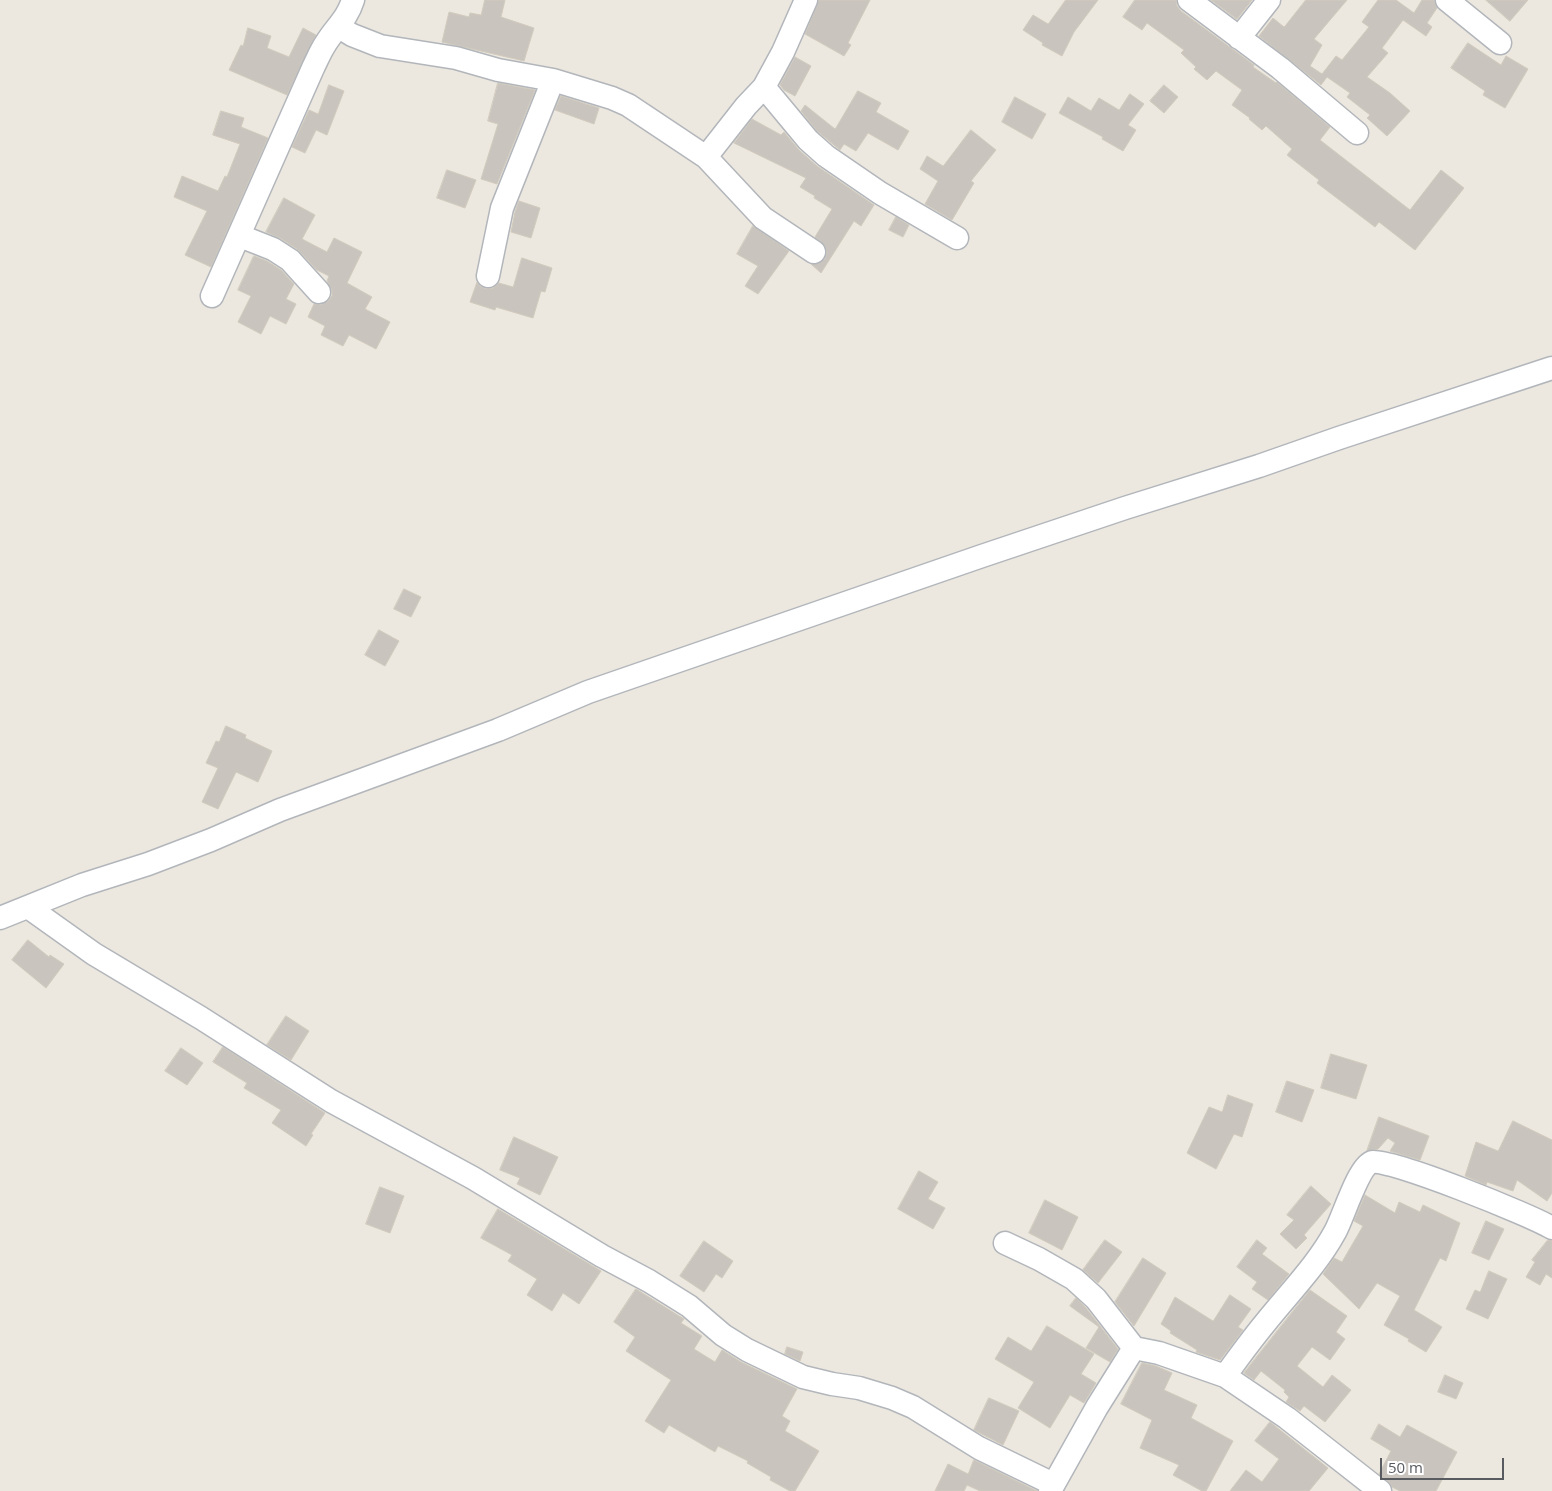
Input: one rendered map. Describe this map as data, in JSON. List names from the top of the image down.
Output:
{
  "scale_bar": "50 m"
}
